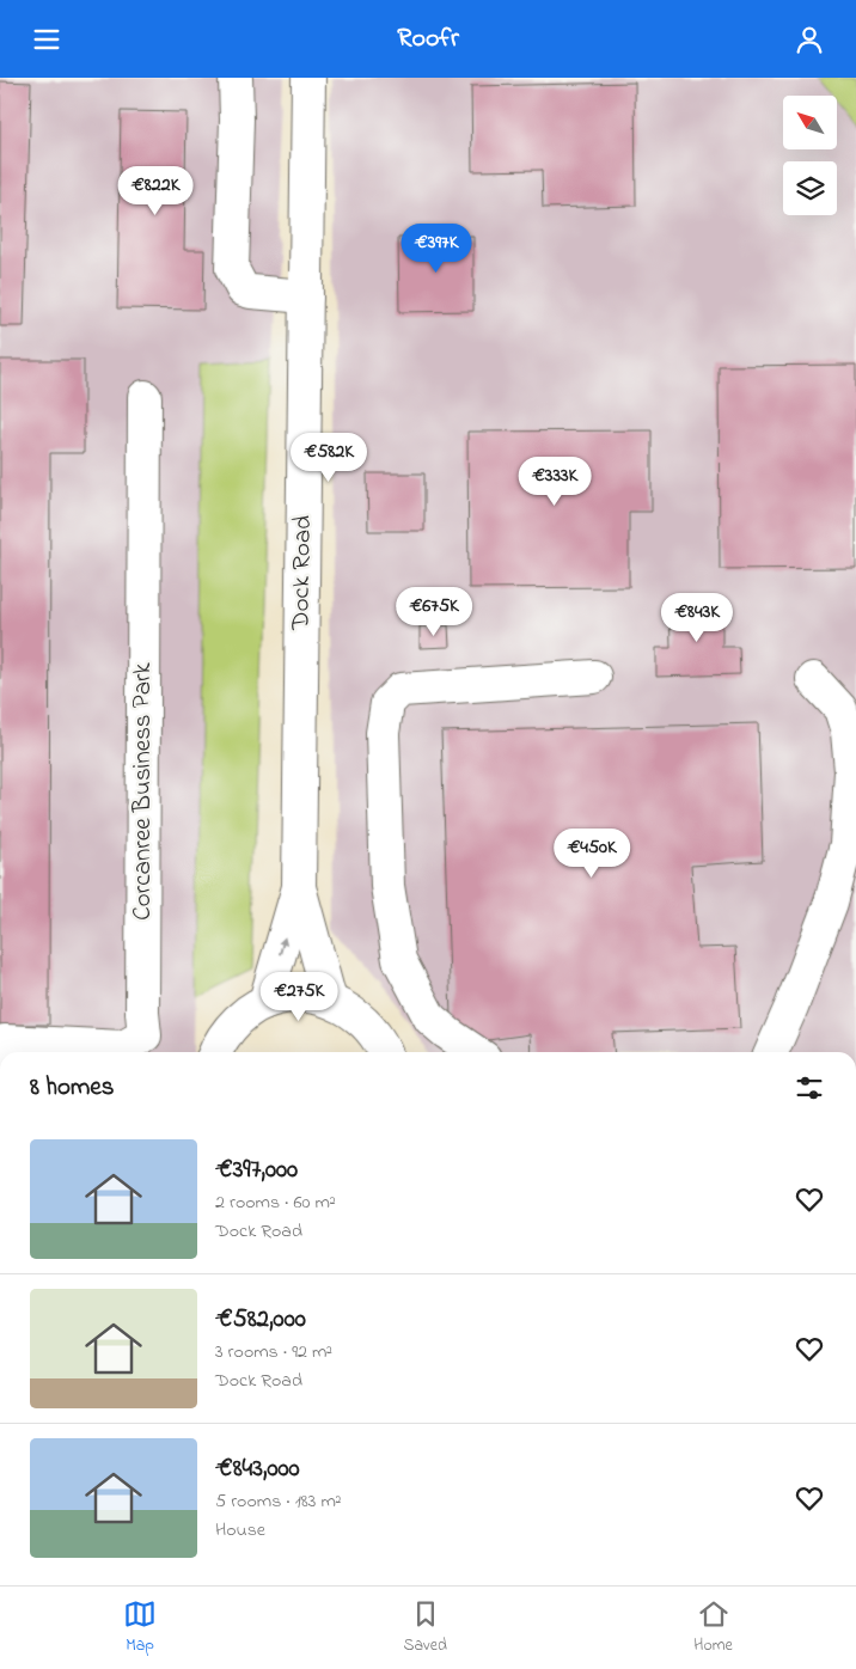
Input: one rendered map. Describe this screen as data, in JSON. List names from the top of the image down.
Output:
{
  "streets": {
    "main road": ["Dock Road", "Corcanree Business Park"]
  },
  "north": "top left",
  "page": {
    "header": "Roofr",
    "price": [
      "€822K",
      "€397K",
      "€582K",
      "€333K",
      "€675K",
      "€843K",
      "€450K",
      "€275K"
    ],
    "heading": "8 homes",
    "list": [
      {
        "name": "€397,000",
        "note": "2 rooms · 60 m² · Dock Road"
      },
      {
        "name": "€582,000",
        "note": "3 rooms · 92 m² · Dock Road"
      },
      {
        "name": "€843,000",
        "note": "5 rooms · 183 m² · House"
      }
    ],
    "tabs": ["Map", "Saved", "Home"]
  }
}
